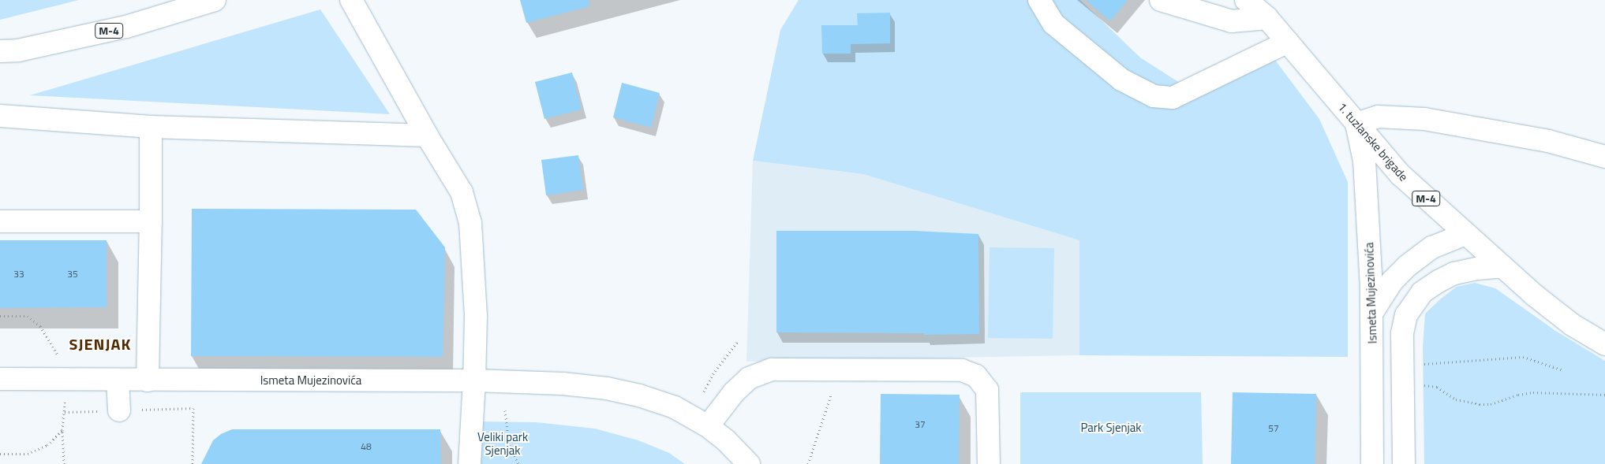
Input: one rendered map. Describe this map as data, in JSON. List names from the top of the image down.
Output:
{
  "streets": {
    "street": ["M-4", "1. tuzlanske brigade", "Ismeta Mujezinovića"]
  },
  "crossings": [
    ["1. tuzlanske brigade", "Ismeta Mujezinovića"]
  ],
  "districts": ["SJENJAK"],
  "parks": ["Park Sjenjak", "Veliki park Sjenjak"],
  "house_numbers": [
    "33",
    "35",
    "37",
    "57",
    "48"
  ]
}
